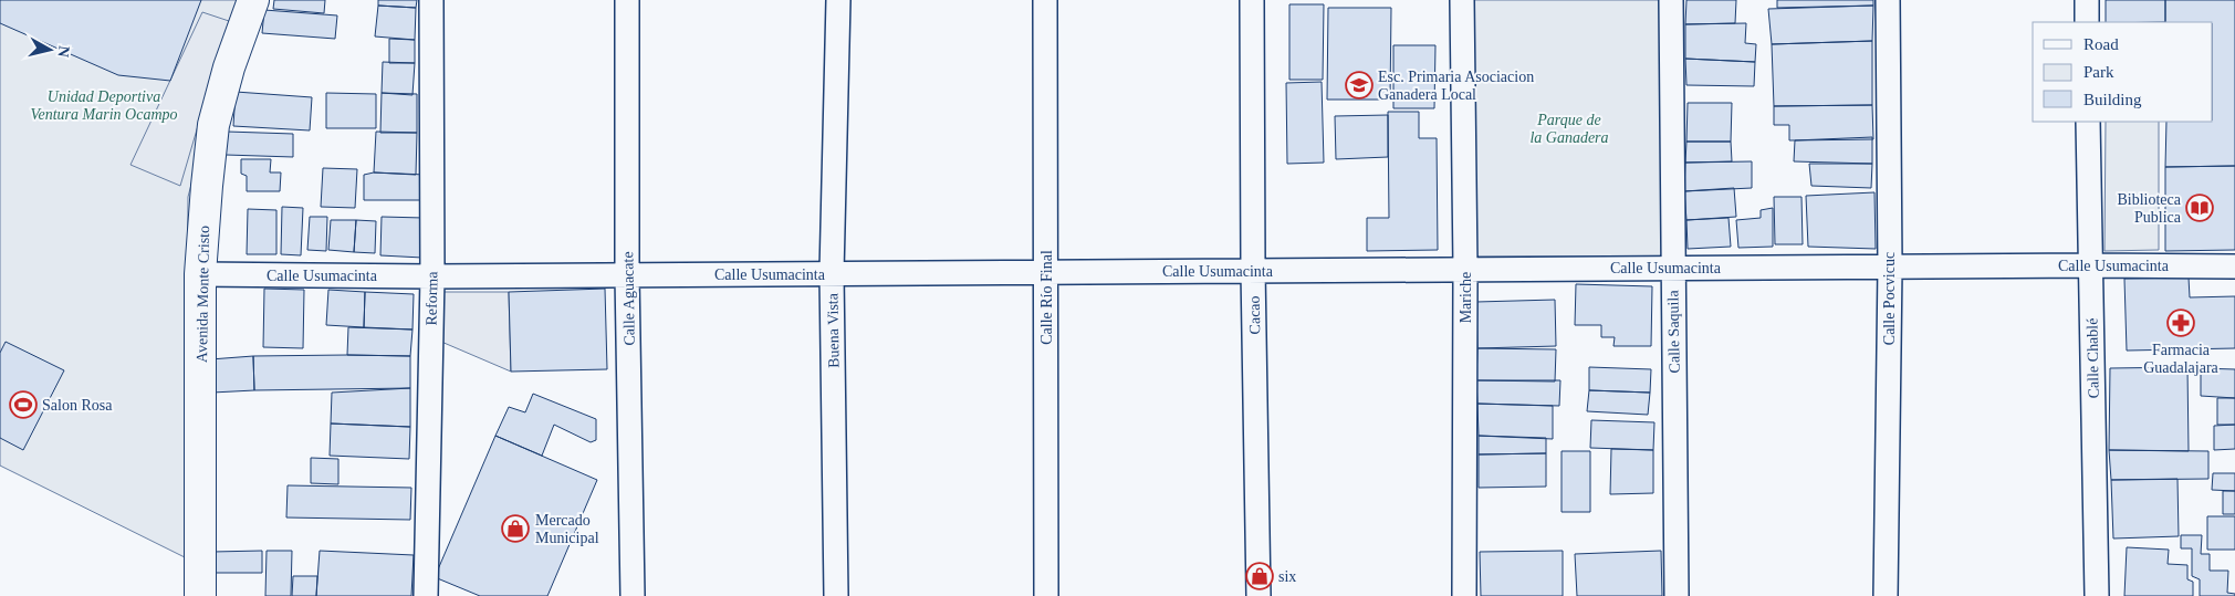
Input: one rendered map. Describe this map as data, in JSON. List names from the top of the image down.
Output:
{
  "streets": {
    "main road": ["Avenida Monte Cristo"],
    "street": [
      "Calle Usumacinta",
      "Calle Río Final",
      "Mariche",
      "Reforma",
      "Calle Aguacate",
      "Calle Pocvicuc",
      "Cacao",
      "Buena Vista",
      "Calle Saquila",
      "Calle Chablé"
    ]
  },
  "crossings": [
    ["Calle Usumacinta", "Avenida Monte Cristo"],
    ["Calle Usumacinta", "Calle Río Final"],
    ["Calle Usumacinta", "Mariche"],
    ["Calle Usumacinta", "Reforma"],
    ["Calle Usumacinta", "Calle Aguacate"],
    ["Calle Usumacinta", "Calle Pocvicuc"],
    ["Calle Usumacinta", "Cacao"],
    ["Calle Usumacinta", "Buena Vista"],
    ["Calle Usumacinta", "Calle Saquila"],
    ["Calle Usumacinta", "Calle Chablé"]
  ],
  "parks": ["Unidad Deportiva Ventura Marin Ocampo", "Parque de la Ganadera"],
  "places": {
    "school or university": ["Esc. Primaria Asociacion Ganadera Local"],
    "library": ["Biblioteca Publica"],
    "pharmacy": ["Farmacia Guadalajara"],
    "sports": ["Salon Rosa"],
    "shop": ["Mercado Municipal", "six"]
  },
  "legend": ["Road", "Park", "Building"],
  "north": "right"
}
